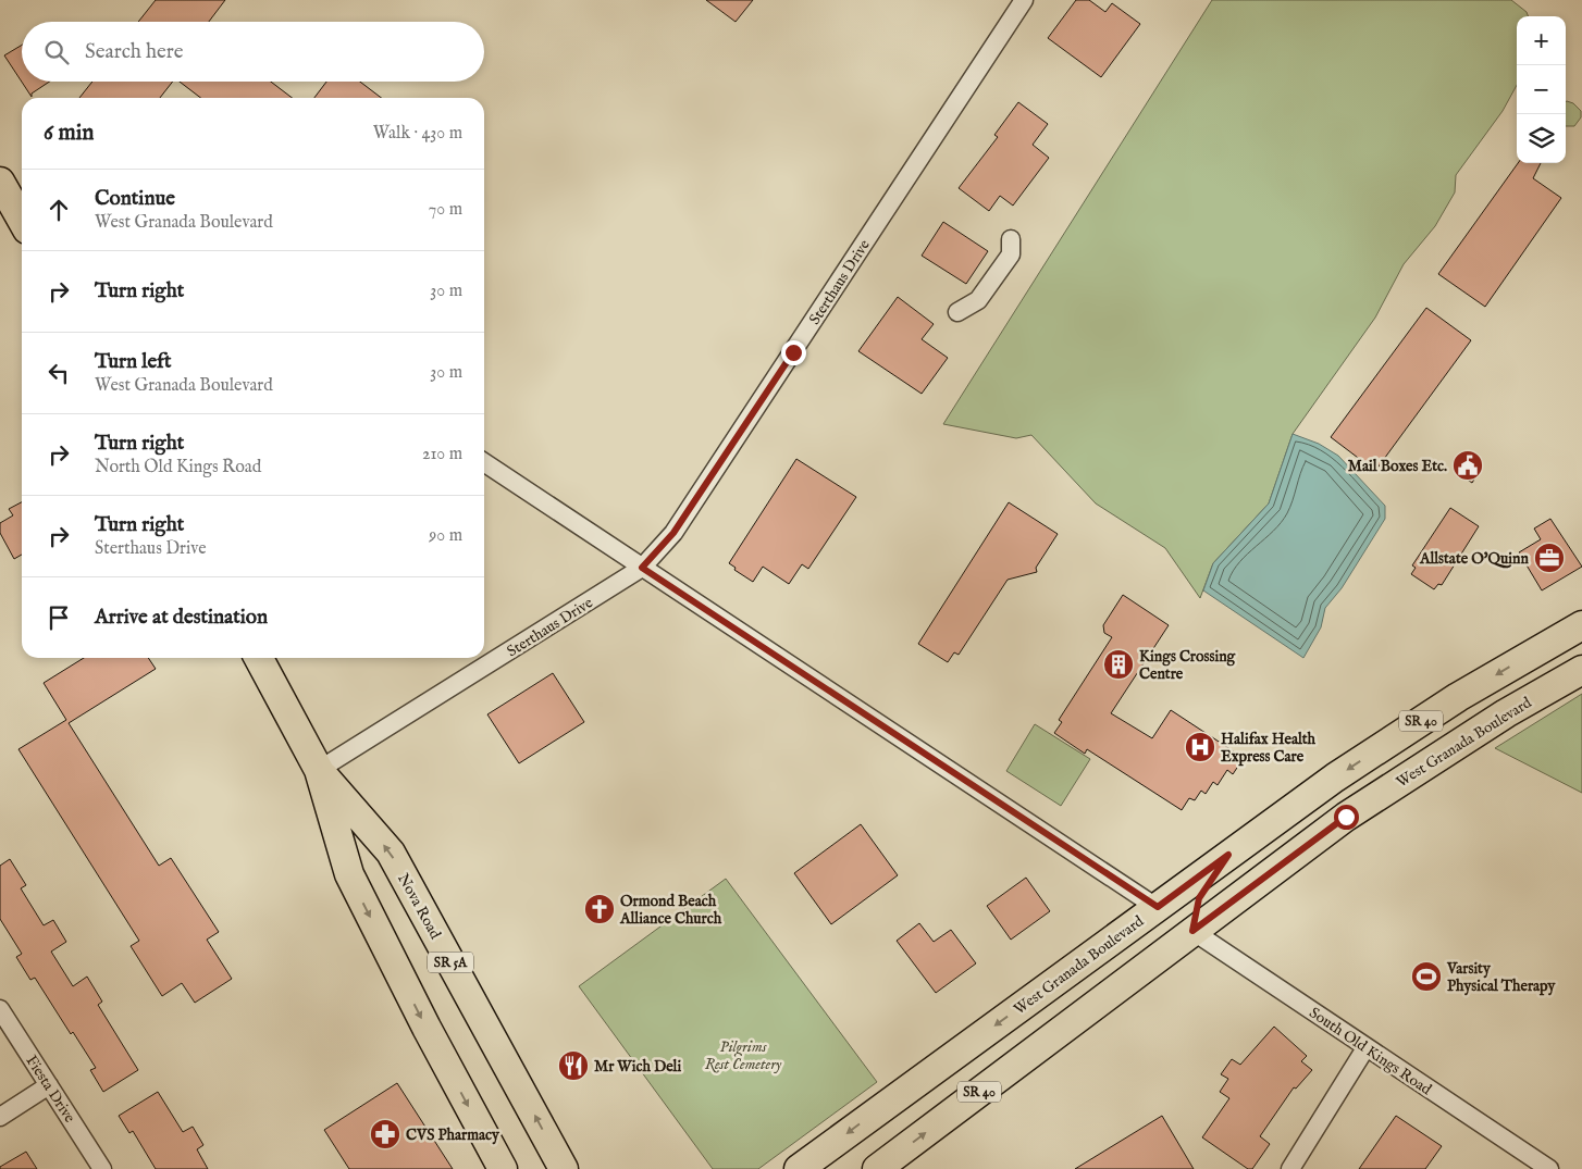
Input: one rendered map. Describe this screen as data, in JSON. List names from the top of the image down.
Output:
{
  "streets": {
    "main road": [
      "SR 40",
      "West Granada Boulevard",
      "Nova Road",
      "SR 5A"
    ],
    "street": ["Sterthaus Drive", "South Old Kings Road", "Fiesta Drive"]
  },
  "crossings": [
    ["Sterthaus Drive", "Nova Road"],
    ["West Granada Boulevard", "South Old Kings Road"]
  ],
  "parks": ["Pilgrims Rest Cemetery"],
  "places": {
    "public building": ["Mail Boxes Etc."],
    "office": ["Allstate O'Quinn"],
    "building": ["Kings Crossing Centre"],
    "hospital": ["Halifax Health Express Care"],
    "church": ["Ormond Beach Alliance Church"],
    "sports": ["Varsity Physical Therapy"],
    "restaurant": ["Mr Wich Deli"],
    "pharmacy": ["CVS Pharmacy"]
  },
  "page": {
    "map_buttons": ["+", "−"],
    "search": "Search here",
    "heading": ["6 min", "Walk · 430 m"],
    "list": [
      ["Continue", "West Granada Boulevard", "70 m"],
      ["Turn right", "30 m"],
      ["Turn left", "West Granada Boulevard", "30 m"],
      ["Turn right", "North Old Kings Road", "210 m"],
      ["Turn right", "Sterthaus Drive", "90 m"],
      "Arrive at destination"
    ]
  }
}
